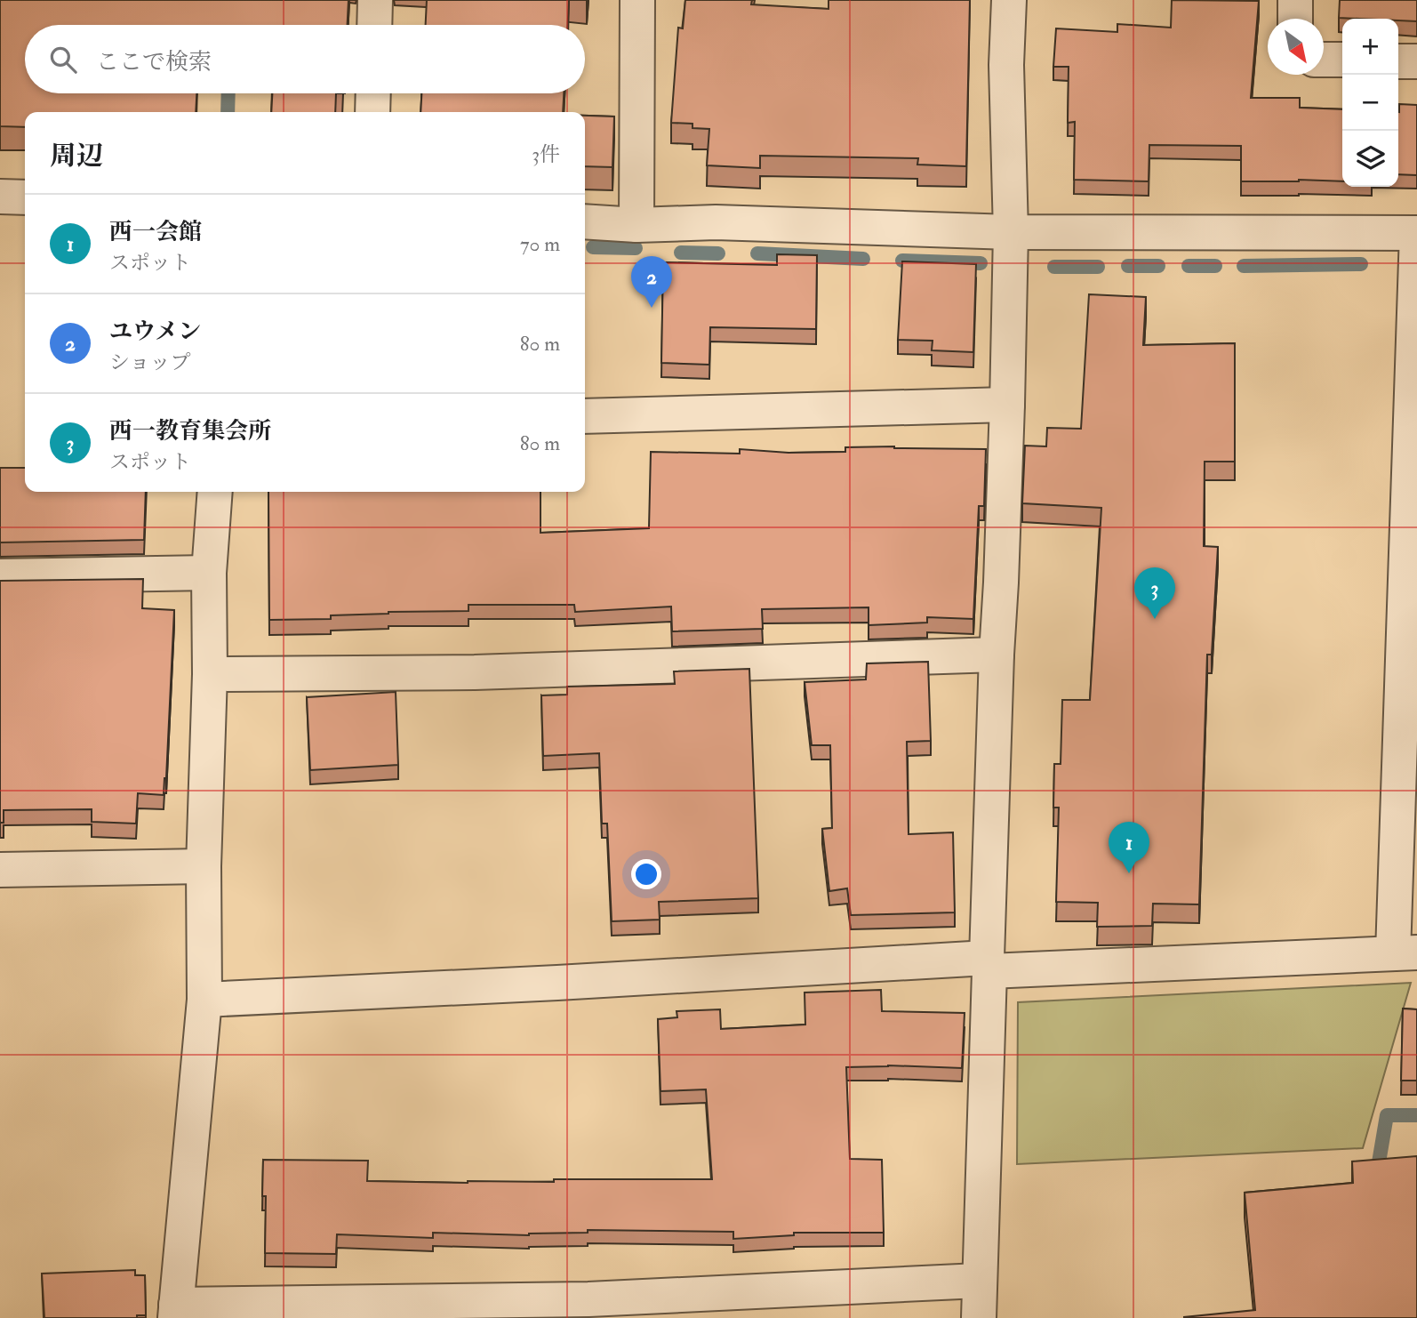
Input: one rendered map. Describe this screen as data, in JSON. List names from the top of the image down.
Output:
{
  "north": "bottom right",
  "page": {
    "map_buttons": ["+", "−"],
    "search": "ここで検索",
    "heading": ["周辺", "3件"],
    "list": [
      {
        "mark": "1",
        "name": "西一会館",
        "note": "スポット",
        "value": "70 m"
      },
      {
        "mark": "2",
        "name": "ユウメン",
        "note": "ショップ",
        "value": "80 m"
      },
      {
        "mark": "3",
        "name": "西一教育集会所",
        "note": "スポット",
        "value": "80 m"
      }
    ],
    "pins": ["2", "3", "1"]
  }
}
